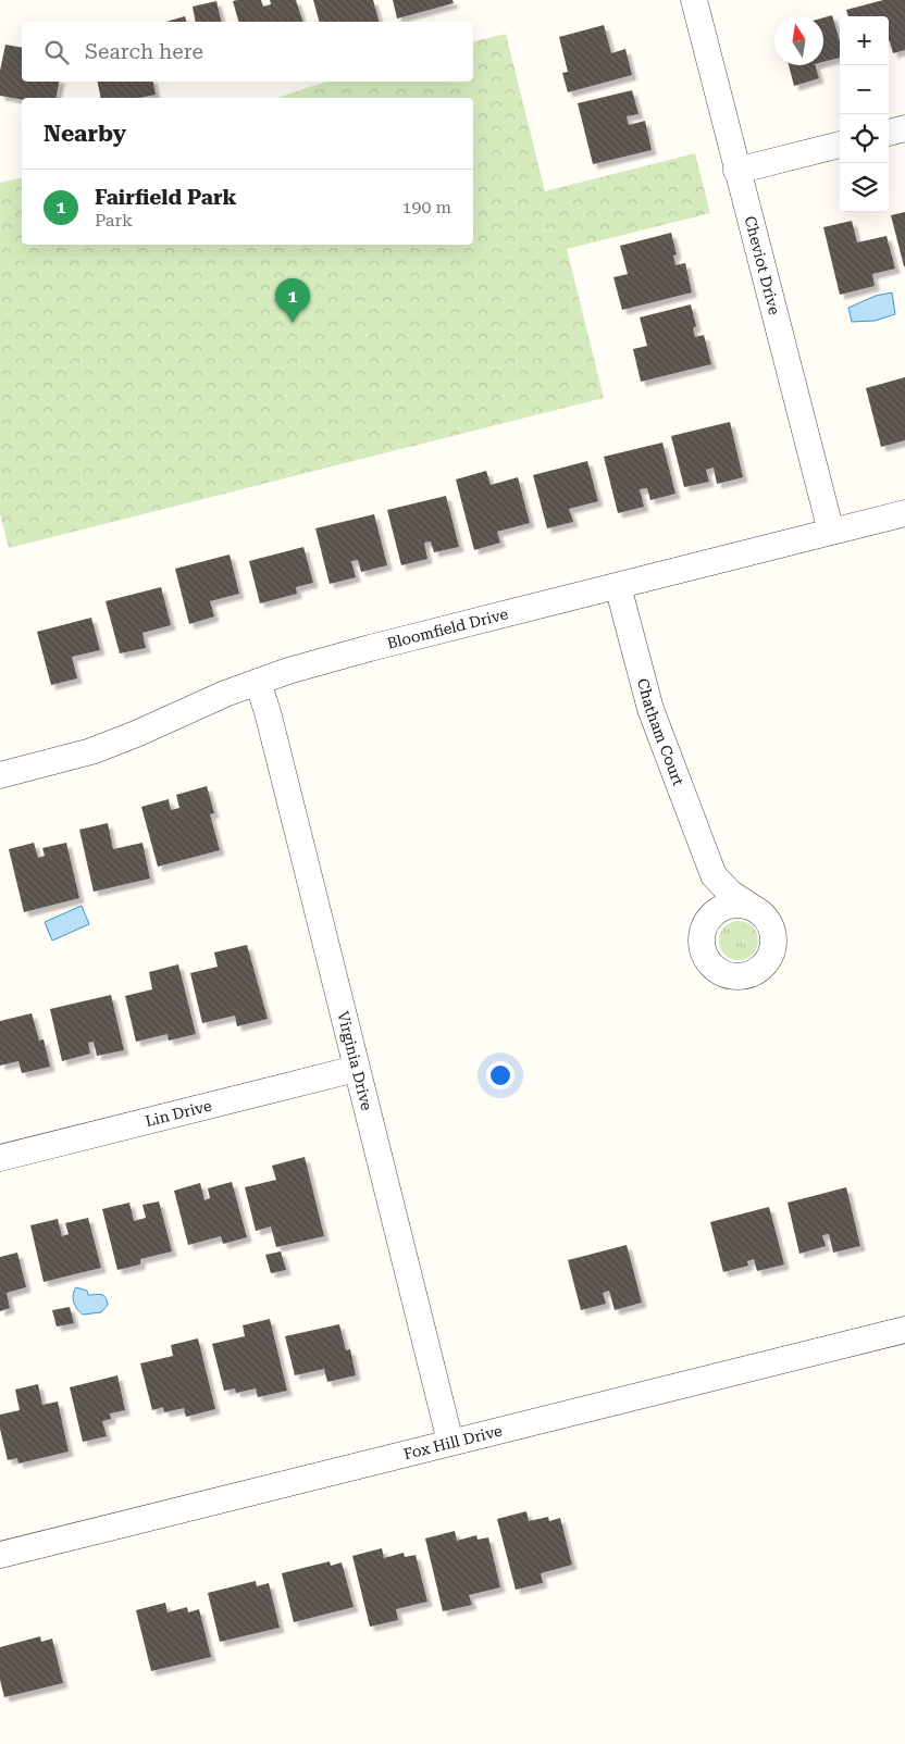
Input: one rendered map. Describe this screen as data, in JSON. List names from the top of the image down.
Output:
{
  "streets": {
    "street": [
      "Cheviot Drive",
      "Bloomfield Drive",
      "Chatham Court",
      "Virginia Drive",
      "Lin Drive",
      "Fox Hill Drive"
    ]
  },
  "crossings": [
    ["Cheviot Drive", "Bloomfield Drive"],
    ["Bloomfield Drive", "Chatham Court"],
    ["Bloomfield Drive", "Virginia Drive"],
    ["Virginia Drive", "Lin Drive"],
    ["Virginia Drive", "Fox Hill Drive"]
  ],
  "north": "top",
  "page": {
    "map_buttons": ["+", "−"],
    "search": "Search here",
    "heading": "Nearby",
    "list": [
      {
        "mark": "1",
        "name": "Fairfield Park",
        "note": "Park",
        "value": "190 m"
      }
    ],
    "pins": "1"
  }
}
